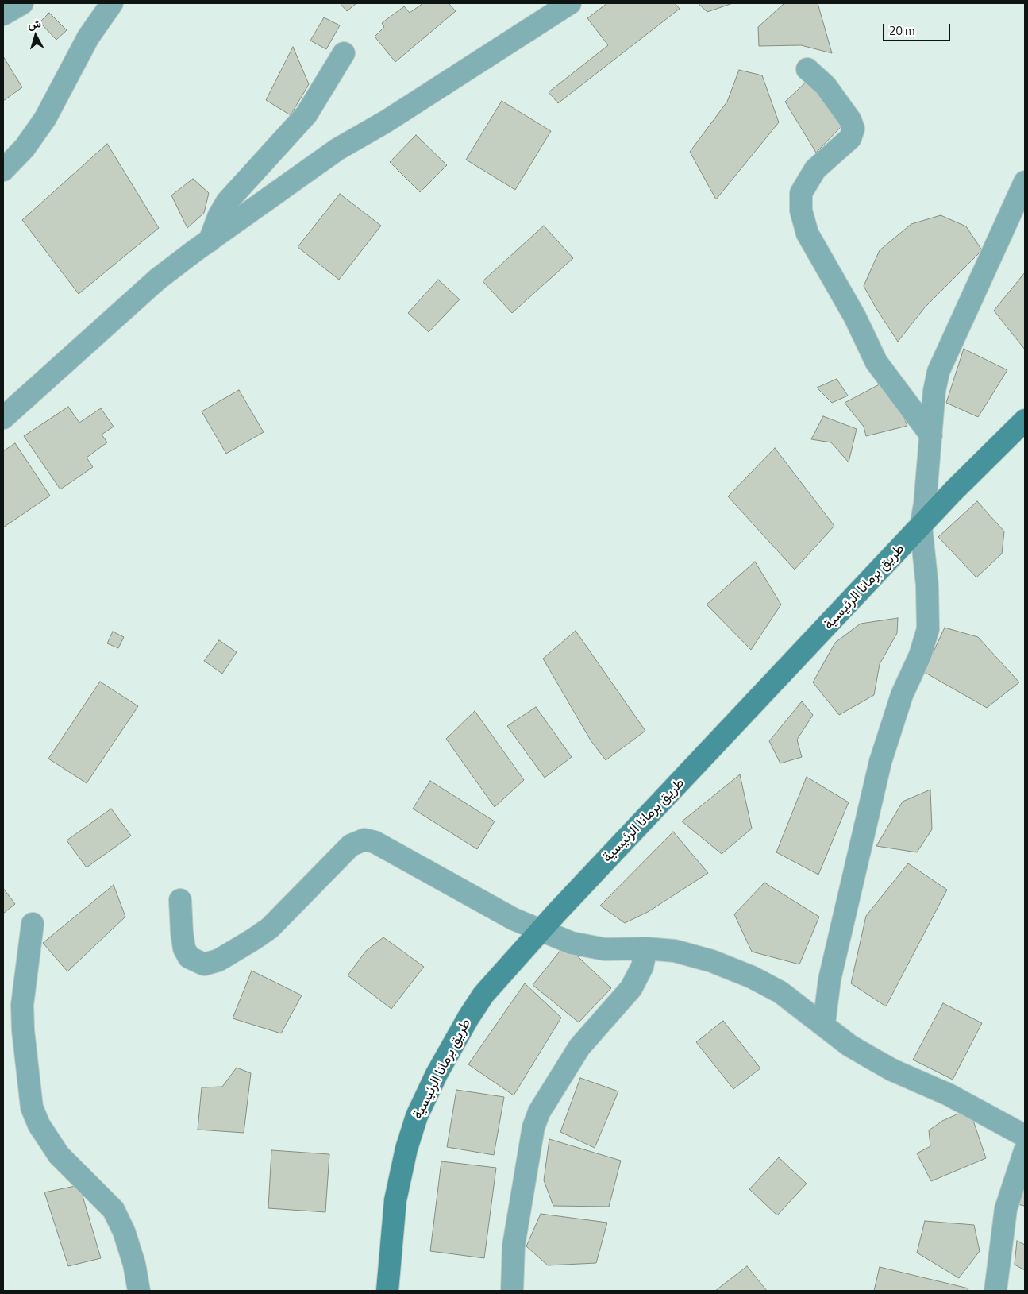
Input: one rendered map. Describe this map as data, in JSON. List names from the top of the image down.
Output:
{
  "streets": {
    "main road": ["طريق برمانا الرئيسية"]
  },
  "scale_bar": "20 m",
  "north": "top"
}
